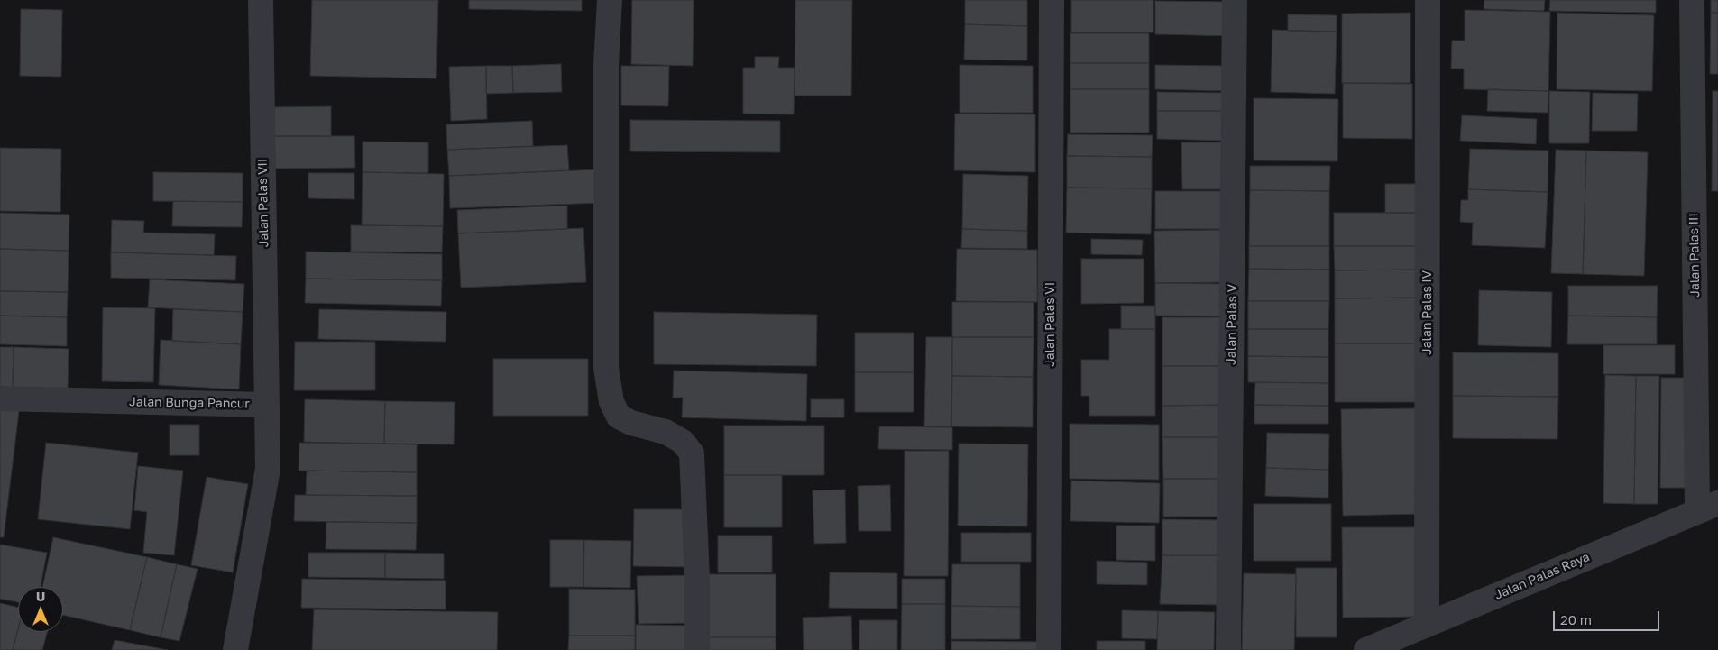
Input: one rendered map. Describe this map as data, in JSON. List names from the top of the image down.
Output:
{
  "streets": {
    "street": [
      "Jalan Palas VII",
      "Jalan Palas III",
      "Jalan Palas IV",
      "Jalan Palas VI",
      "Jalan Palas V",
      "Jalan Bunga Pancur",
      "Jalan Palas Raya"
    ]
  },
  "crossings": [
    ["Jalan Palas VII", "Jalan Bunga Pancur"],
    ["Jalan Palas III", "Jalan Palas Raya"],
    ["Jalan Palas IV", "Jalan Palas Raya"]
  ],
  "scale_bar": "20 m",
  "north": "top"
}
